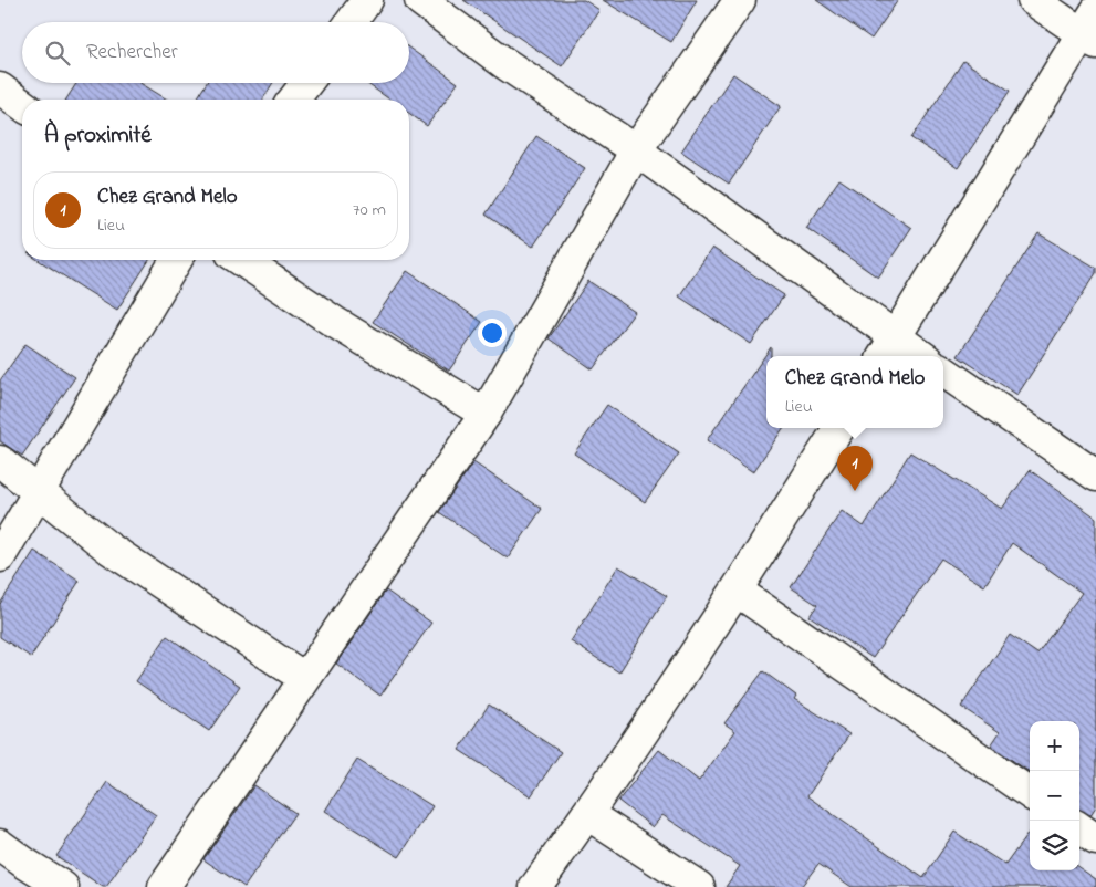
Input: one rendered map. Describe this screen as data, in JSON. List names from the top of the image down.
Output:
{
  "page": {
    "search": "Rechercher",
    "heading": "À proximité",
    "list": [
      {
        "mark": "1",
        "name": "Chez Grand Melo",
        "note": "Lieu",
        "value": "70 m"
      }
    ],
    "popup": ["Chez Grand Melo", "Lieu"],
    "pins": "1",
    "map_buttons": ["+", "−"]
  }
}
